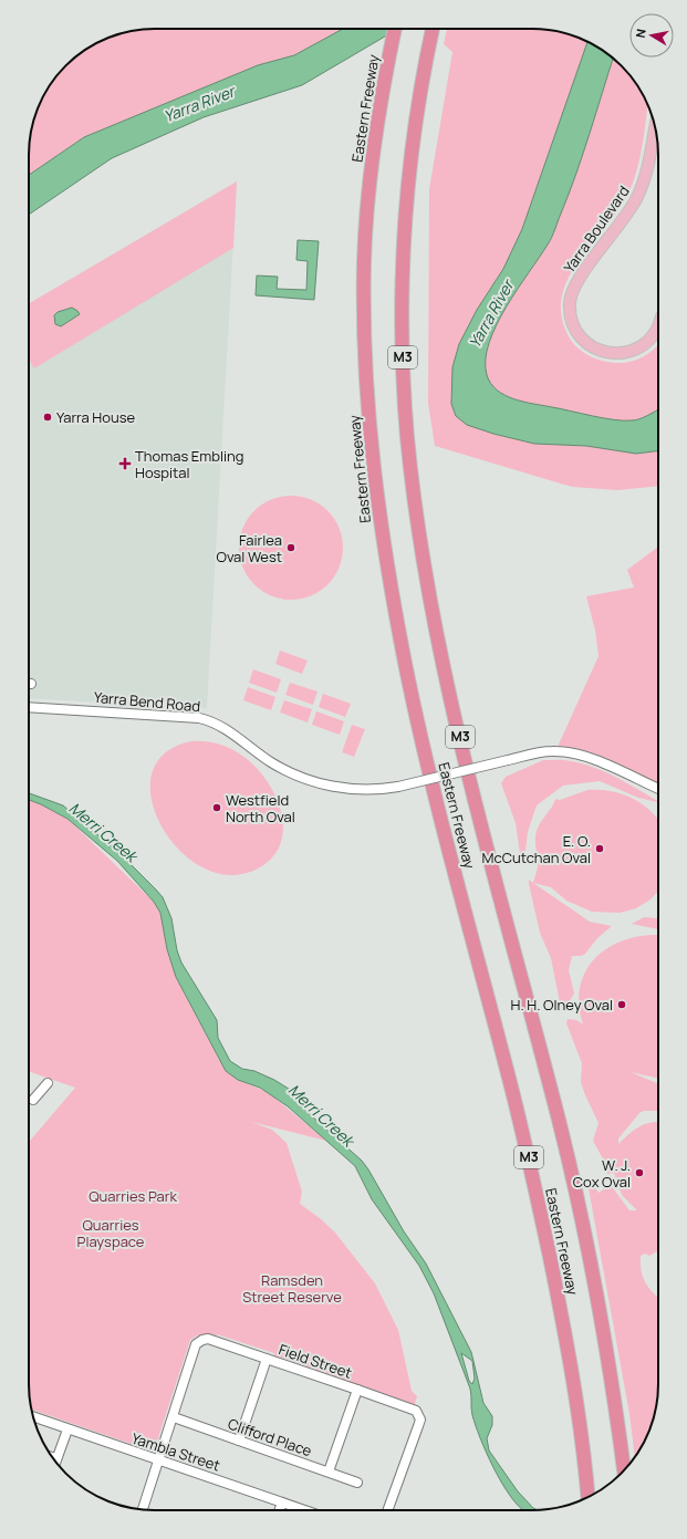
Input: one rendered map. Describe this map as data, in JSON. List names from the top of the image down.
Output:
{
  "streets": {
    "highway": ["Eastern Freeway", "M3"],
    "main road": ["Yarra Boulevard"],
    "street": [
      "Yarra Bend Road",
      "Field Street",
      "Clifford Place",
      "Yambla Street"
    ]
  },
  "crossings": [
    ["Field Street", "Clifford Place"]
  ],
  "water": ["Yarra River", "Merri Creek"],
  "parks": ["Quarries Park", "Quarries Playspace", "Ramsden Street Reserve"],
  "places": {
    "other": [
      "Yarra House",
      "Fairlea Oval West",
      "Westfield North Oval",
      "E. O. McCutchan Oval",
      "H. H. Olney Oval",
      "W. J. Cox Oval"
    ],
    "health": ["Thomas Embling Hospital"]
  },
  "north": "left"
}
